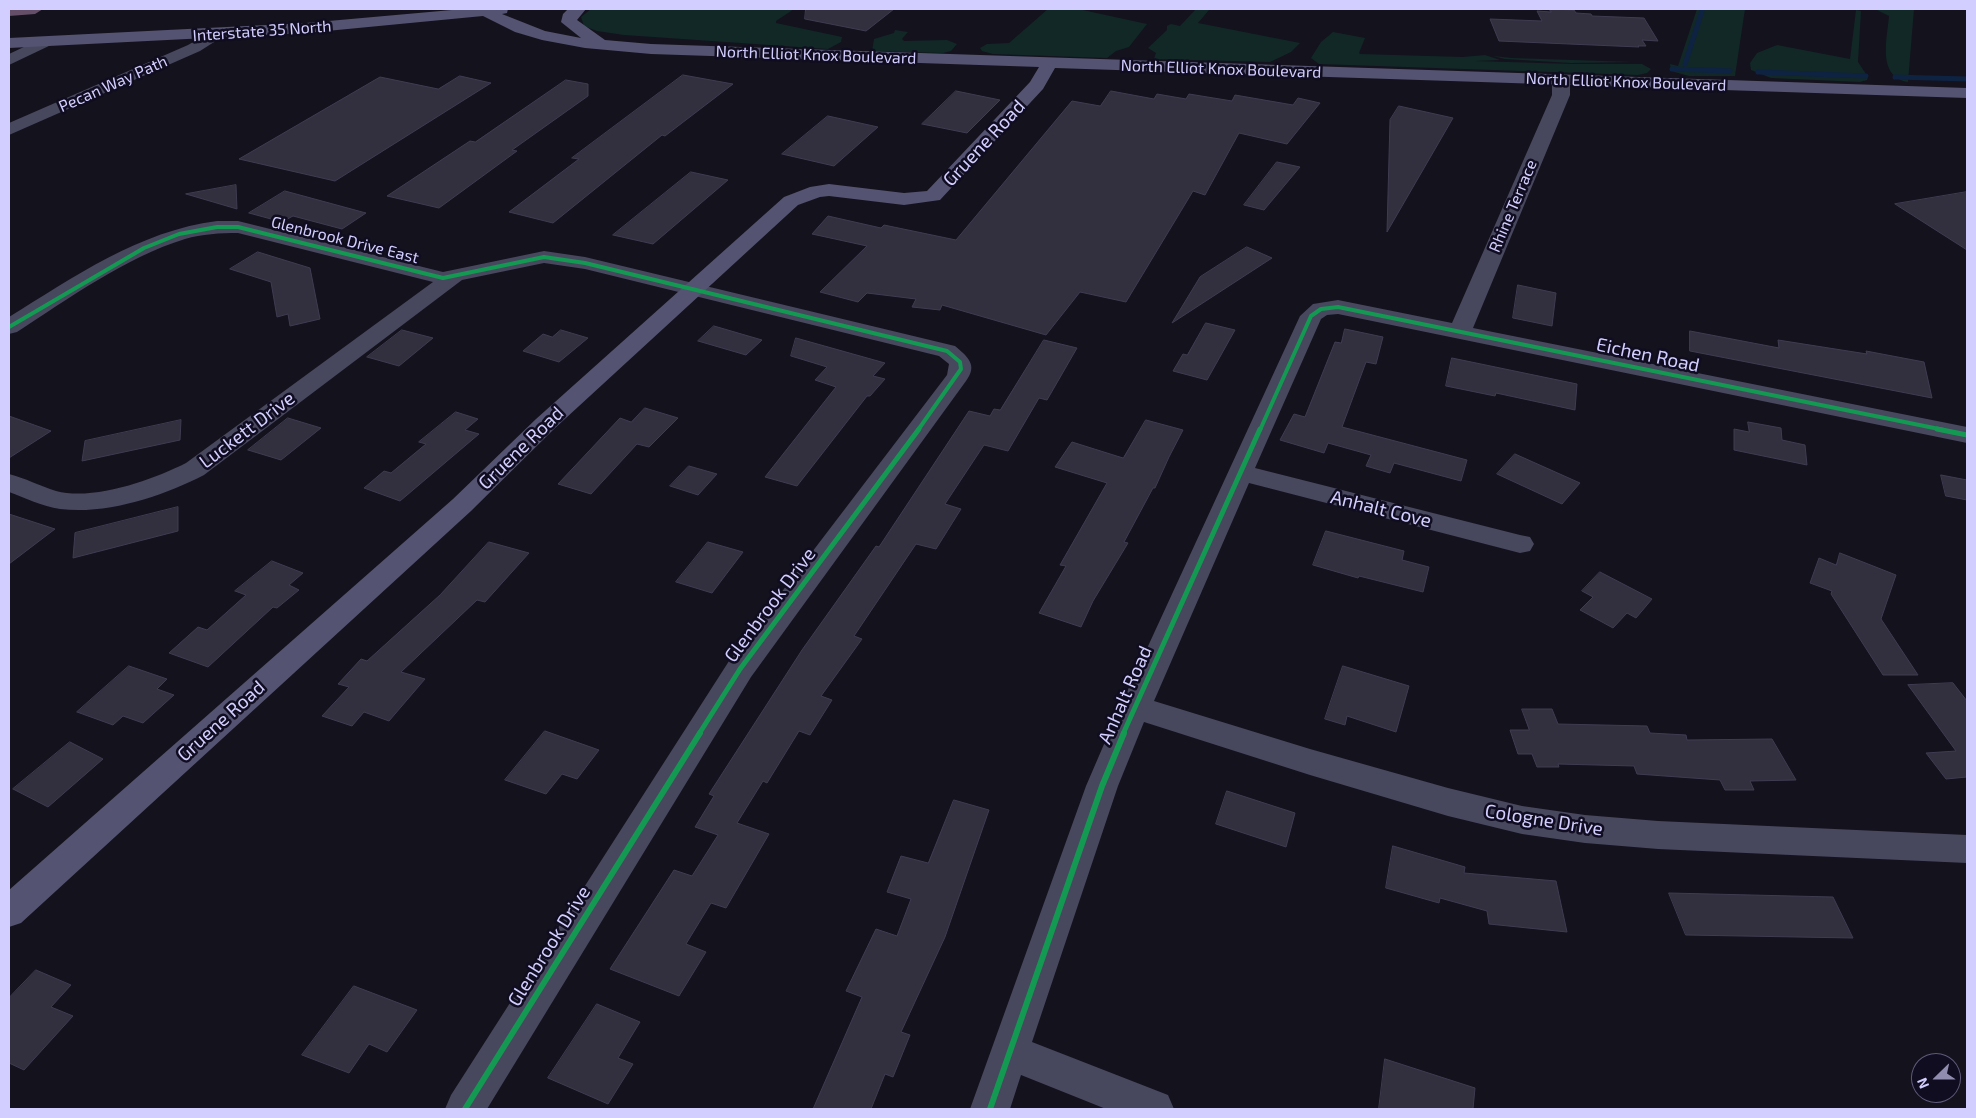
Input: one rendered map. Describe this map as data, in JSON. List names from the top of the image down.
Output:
{
  "streets": {
    "main road": ["Interstate 35 North", "North Elliot Knox Boulevard", "Gruene Road"],
    "street": [
      "Pecan Way Path",
      "Rhine Terrace",
      "Glenbrook Drive East",
      "Eichen Road",
      "Luckett Drive",
      "Anhalt Cove",
      "Glenbrook Drive",
      "Anhalt Road",
      "Cologne Drive"
    ]
  },
  "crossings": [
    ["Interstate 35 North", "North Elliot Knox Boulevard"],
    ["Interstate 35 North", "Pecan Way Path"],
    ["North Elliot Knox Boulevard", "Gruene Road"],
    ["North Elliot Knox Boulevard", "Rhine Terrace"],
    ["Gruene Road", "Glenbrook Drive East"],
    ["Gruene Road", "Glenbrook Drive"],
    ["Rhine Terrace", "Eichen Road"],
    ["Glenbrook Drive East", "Luckett Drive"],
    ["Glenbrook Drive East", "Glenbrook Drive"],
    ["Eichen Road", "Anhalt Road"],
    ["Anhalt Cove", "Anhalt Road"],
    ["Anhalt Road", "Cologne Drive"]
  ],
  "north": "left"
}
